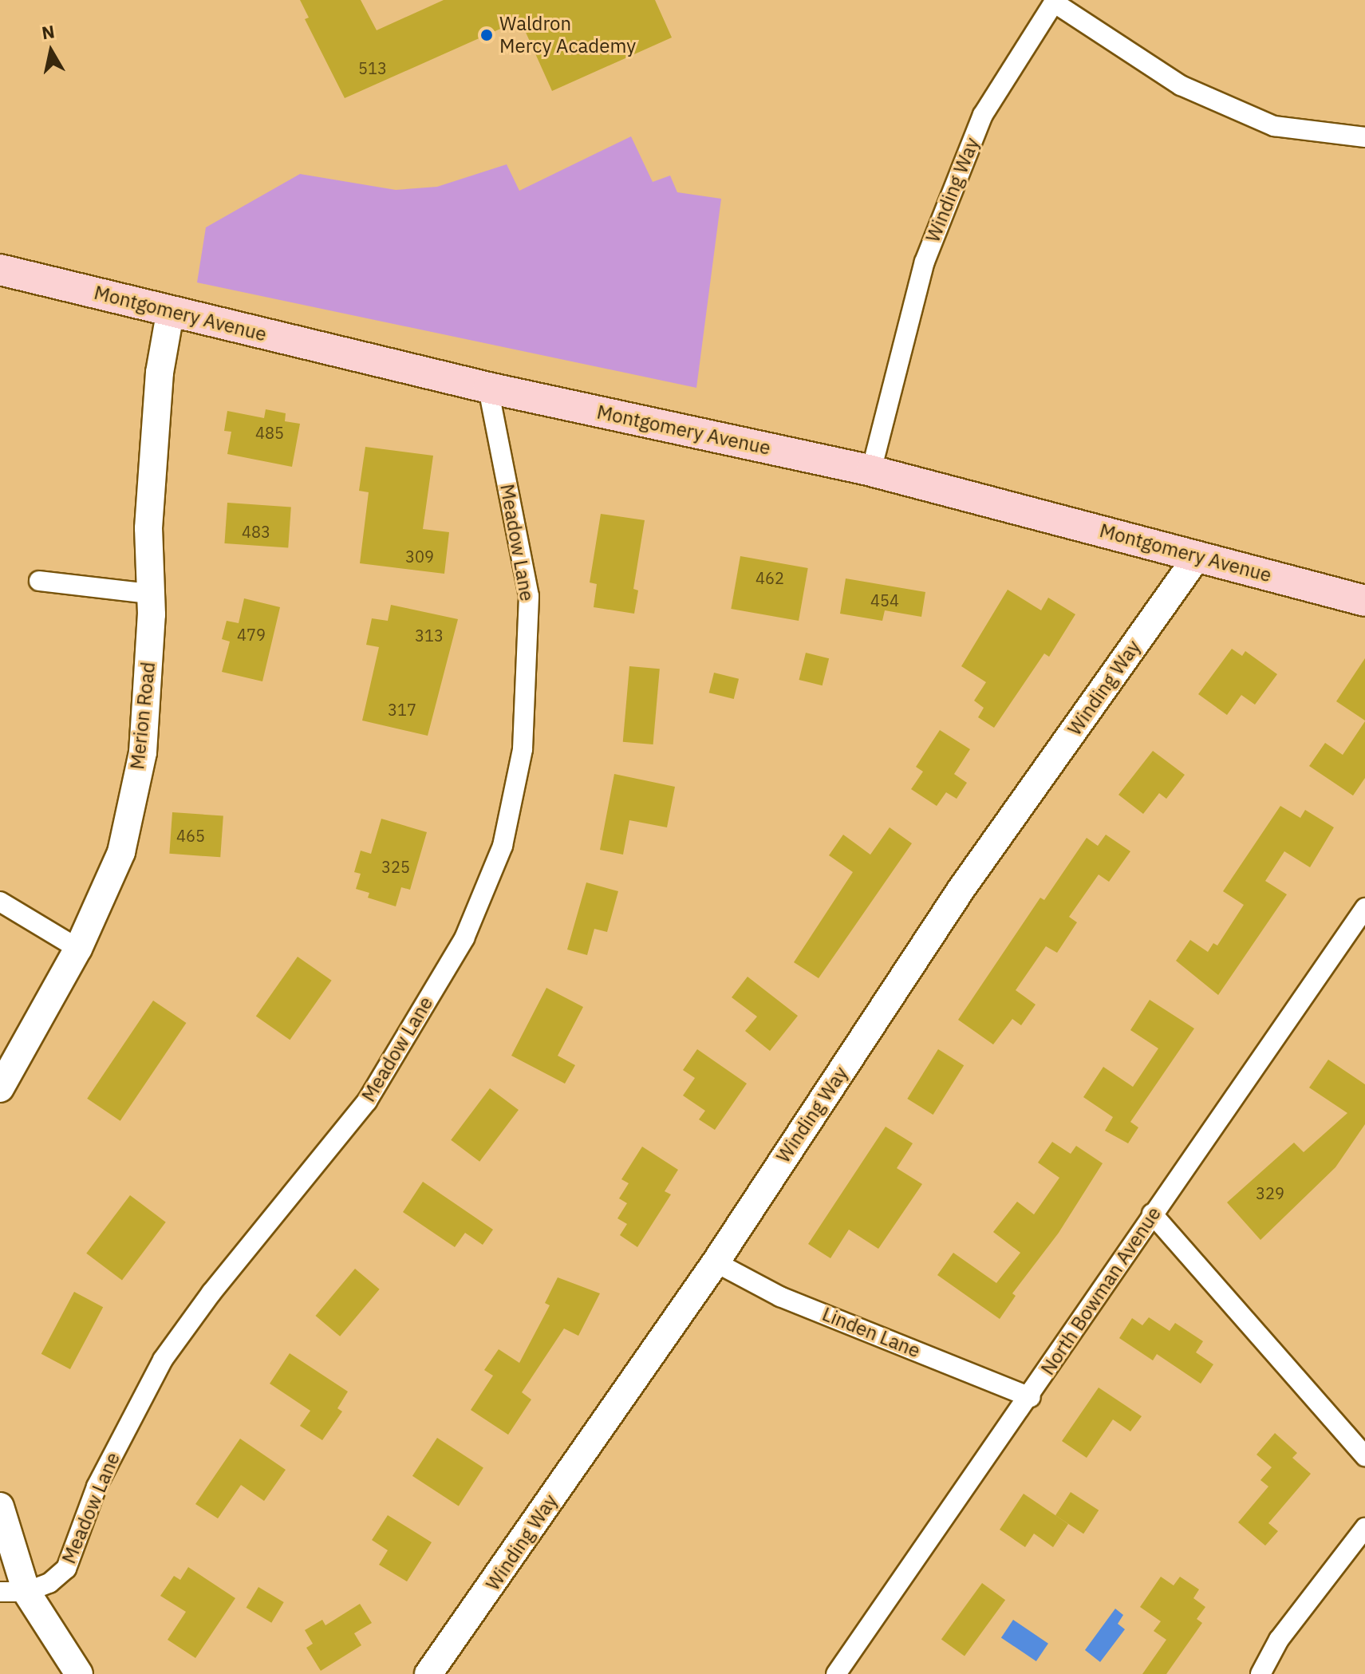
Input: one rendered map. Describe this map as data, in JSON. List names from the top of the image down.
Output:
{
  "streets": {
    "main road": ["Montgomery Avenue"],
    "street": [
      "Winding Way",
      "Meadow Lane",
      "Merion Road",
      "North Bowman Avenue",
      "Linden Lane"
    ]
  },
  "crossings": [
    ["Winding Way", "Montgomery Avenue"],
    ["Winding Way", "Linden Lane"],
    ["Montgomery Avenue", "Meadow Lane"],
    ["Montgomery Avenue", "Merion Road"],
    ["North Bowman Avenue", "Linden Lane"]
  ],
  "places": ["Waldron Mercy Academy"],
  "house_numbers": [
    "513",
    "485",
    "483",
    "309",
    "462",
    "454",
    "479",
    "313",
    "317",
    "465",
    "325",
    "329"
  ],
  "north": "top"
}
